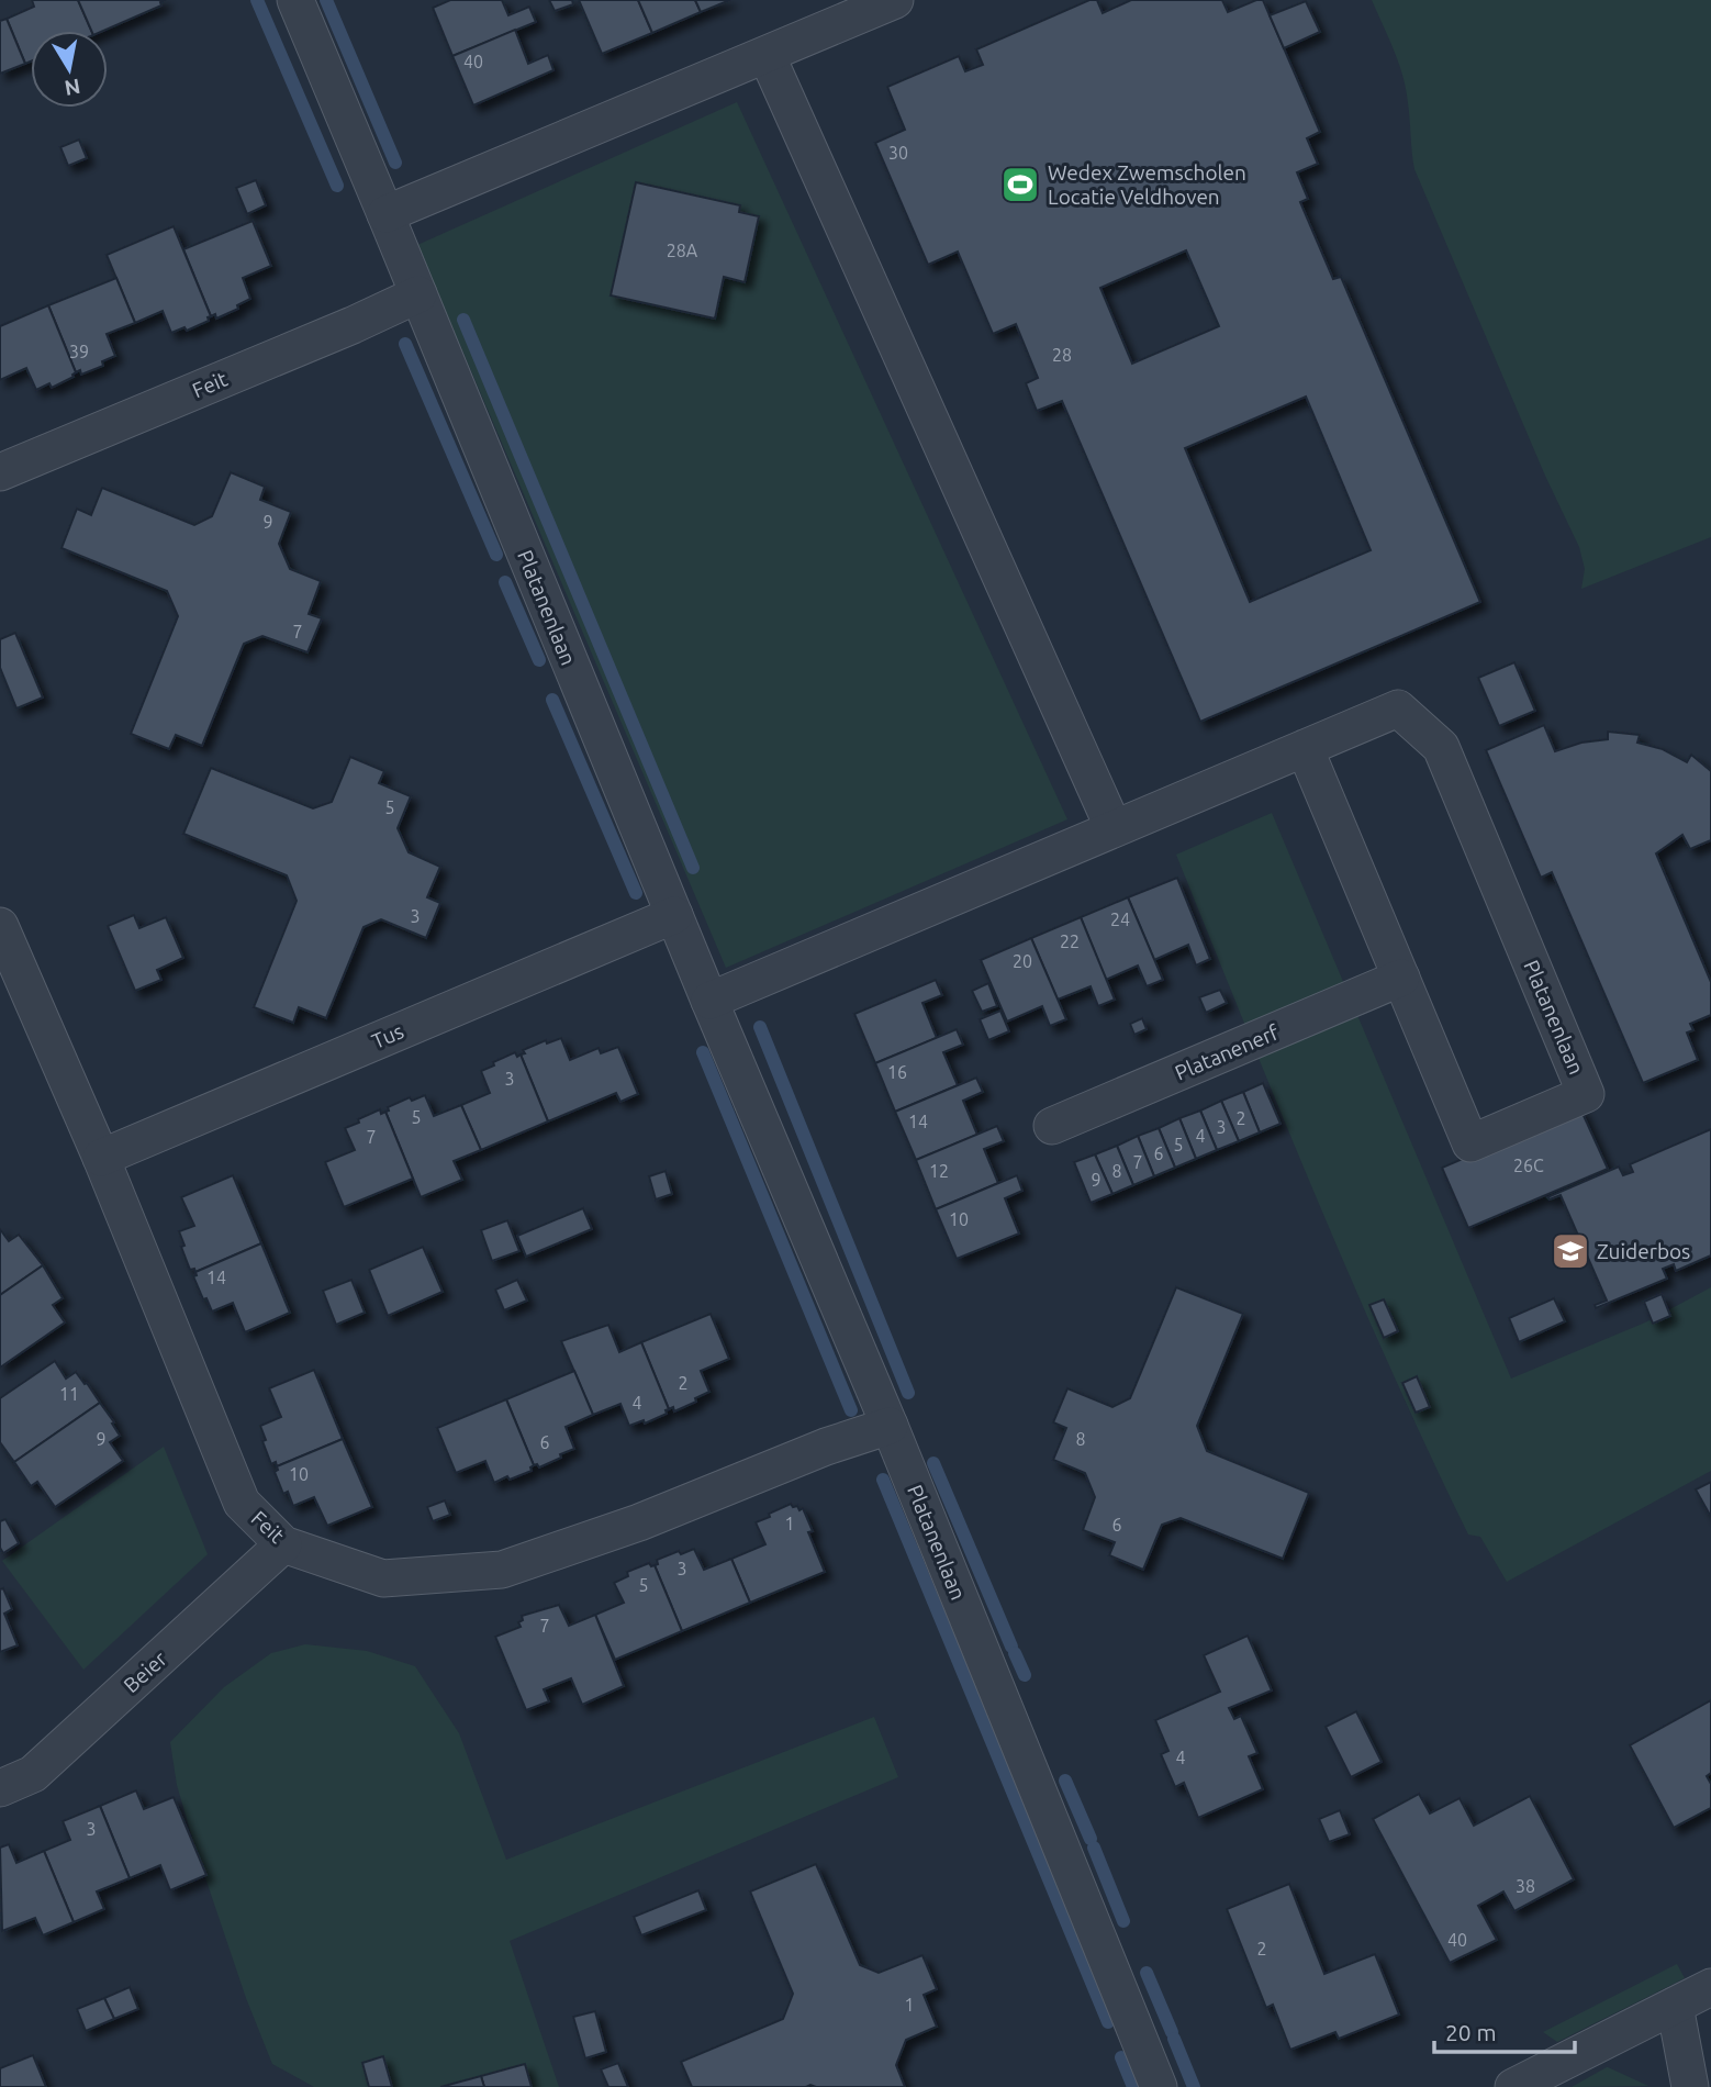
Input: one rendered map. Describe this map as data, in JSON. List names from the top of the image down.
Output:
{
  "streets": {
    "street": [
      "Feit",
      "Platanenlaan",
      "Tus",
      "Platanenerf",
      "Beier"
    ]
  },
  "crossings": [
    ["Feit", "Platanenlaan"],
    ["Feit", "Tus"],
    ["Feit", "Beier"],
    ["Platanenlaan", "Tus"],
    ["Platanenlaan", "Platanenerf"]
  ],
  "places": {
    "sports": ["Wedex Zwemscholen Locatie Veldhoven"],
    "school or university": ["Zuiderbos"]
  },
  "house_numbers": [
    "40",
    "30",
    "28A",
    "39",
    "28",
    "9",
    "7",
    "5",
    "3",
    "24",
    "22",
    "20",
    "16",
    "3",
    "5",
    "2",
    "14",
    "3",
    "4",
    "7",
    "5",
    "6",
    "7",
    "26C",
    "12",
    "8",
    "9",
    "10",
    "14",
    "2",
    "11",
    "4",
    "9",
    "8",
    "6",
    "10",
    "1",
    "6",
    "3",
    "5",
    "7",
    "4",
    "3",
    "38",
    "40",
    "2",
    "1"
  ],
  "scale_bar": "20 m",
  "north": "bottom"
}
